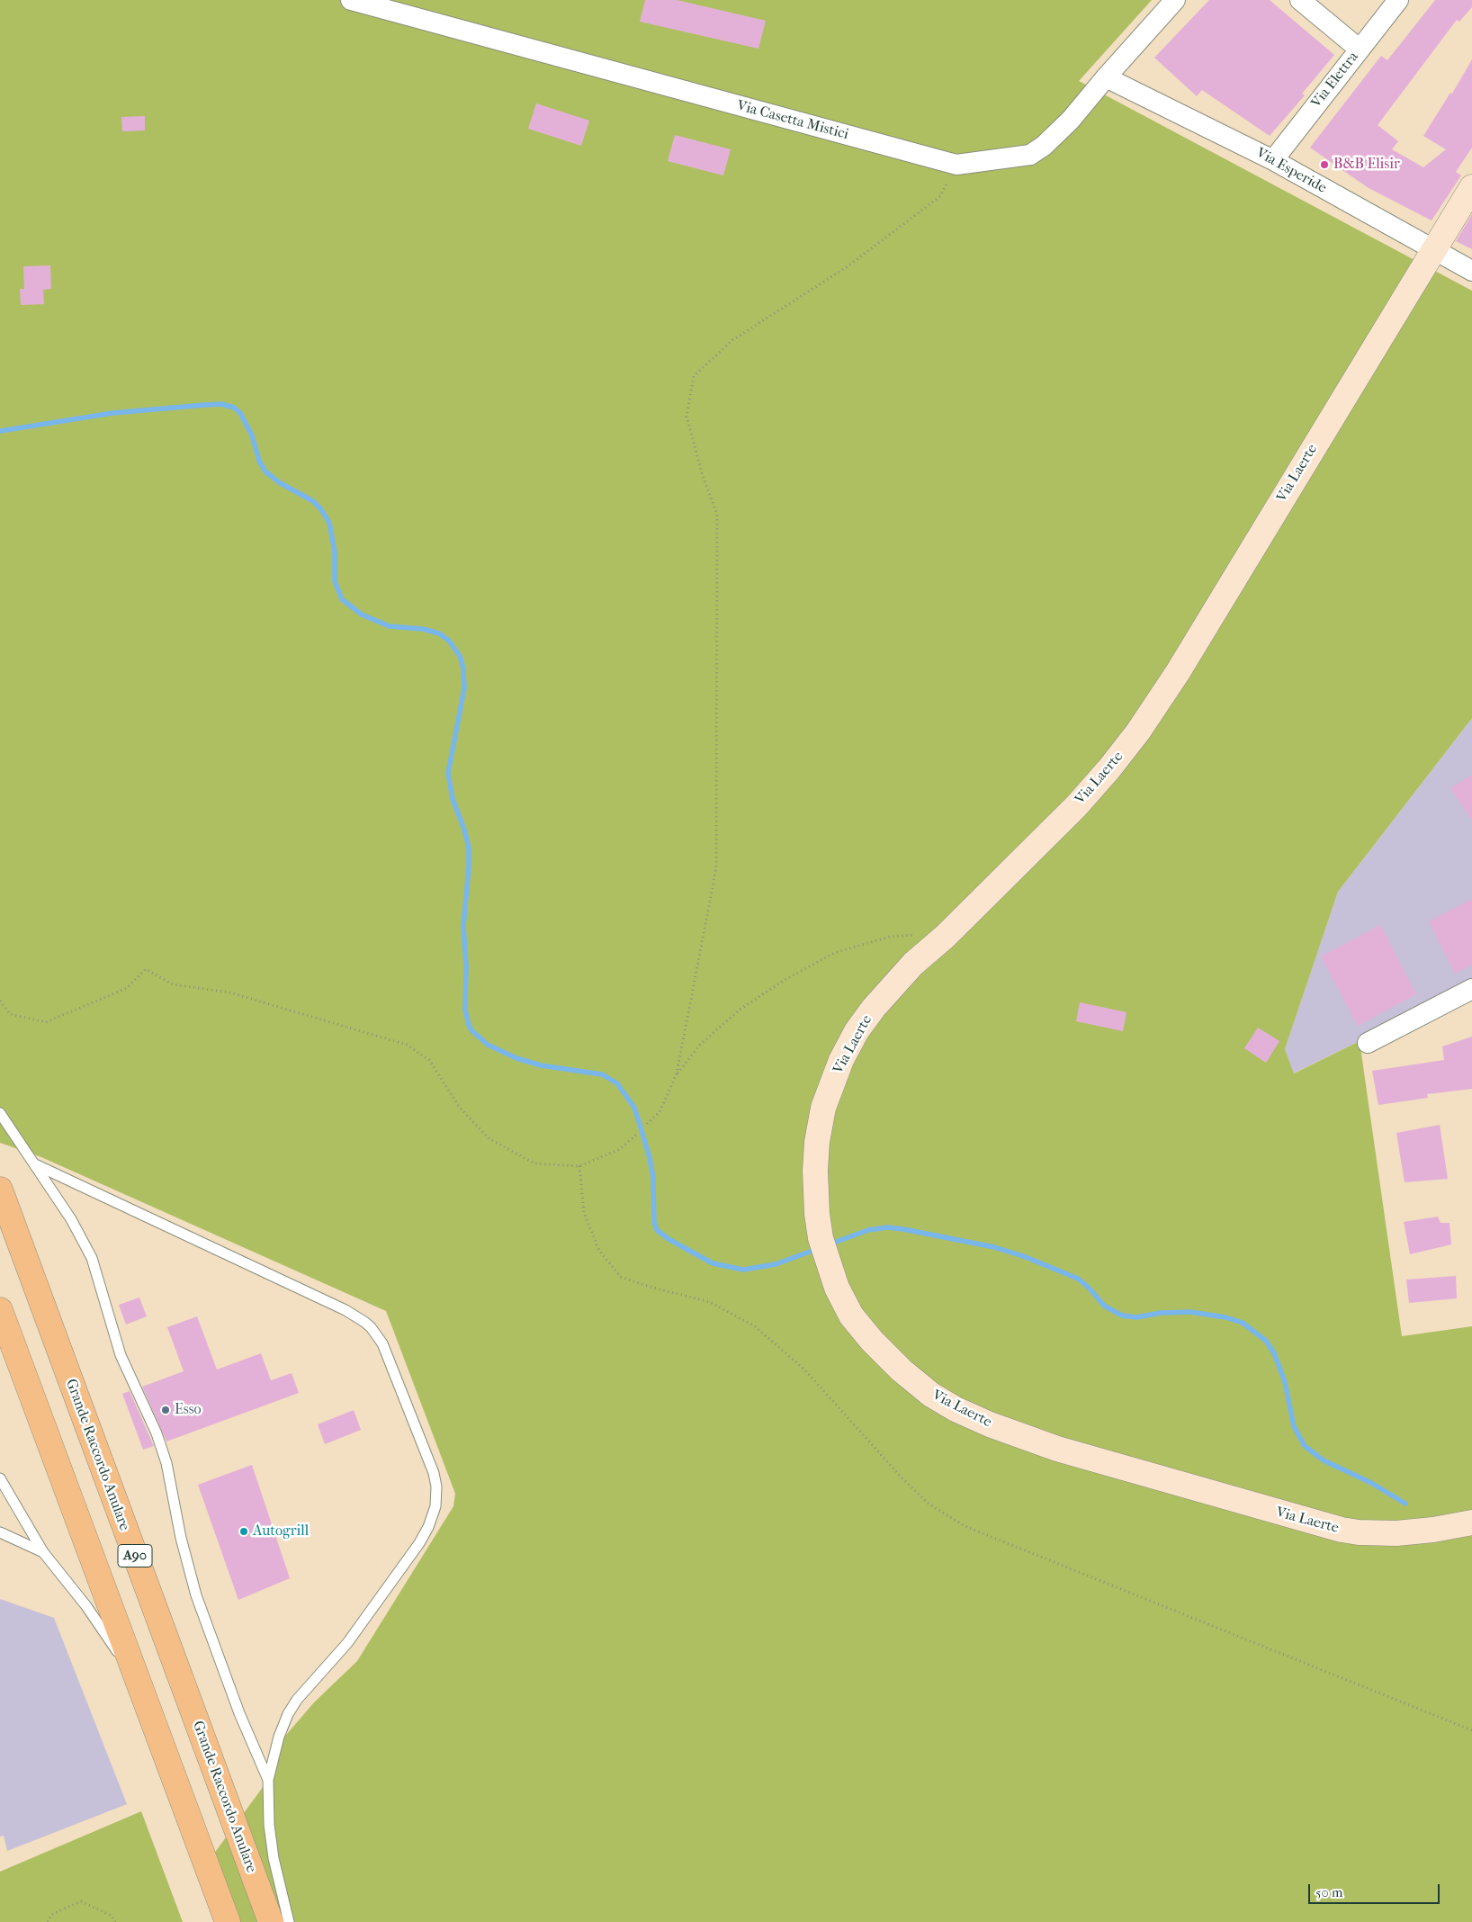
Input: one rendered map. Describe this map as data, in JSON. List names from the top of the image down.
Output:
{
  "streets": {
    "highway": ["Grande Raccordo Anulare", "A90"],
    "street": [
      "Via Elettra",
      "Via Casetta Mistici",
      "Via Esperide",
      "Via Laerte"
    ]
  },
  "crossings": [
    ["Via Elettra", "Via Esperide"],
    ["Via Casetta Mistici", "Via Esperide"],
    ["Via Esperide", "Via Laerte"]
  ],
  "places": ["B&B Elisir", "Esso", "Autogrill"],
  "scale_bar": "50 m"
}
